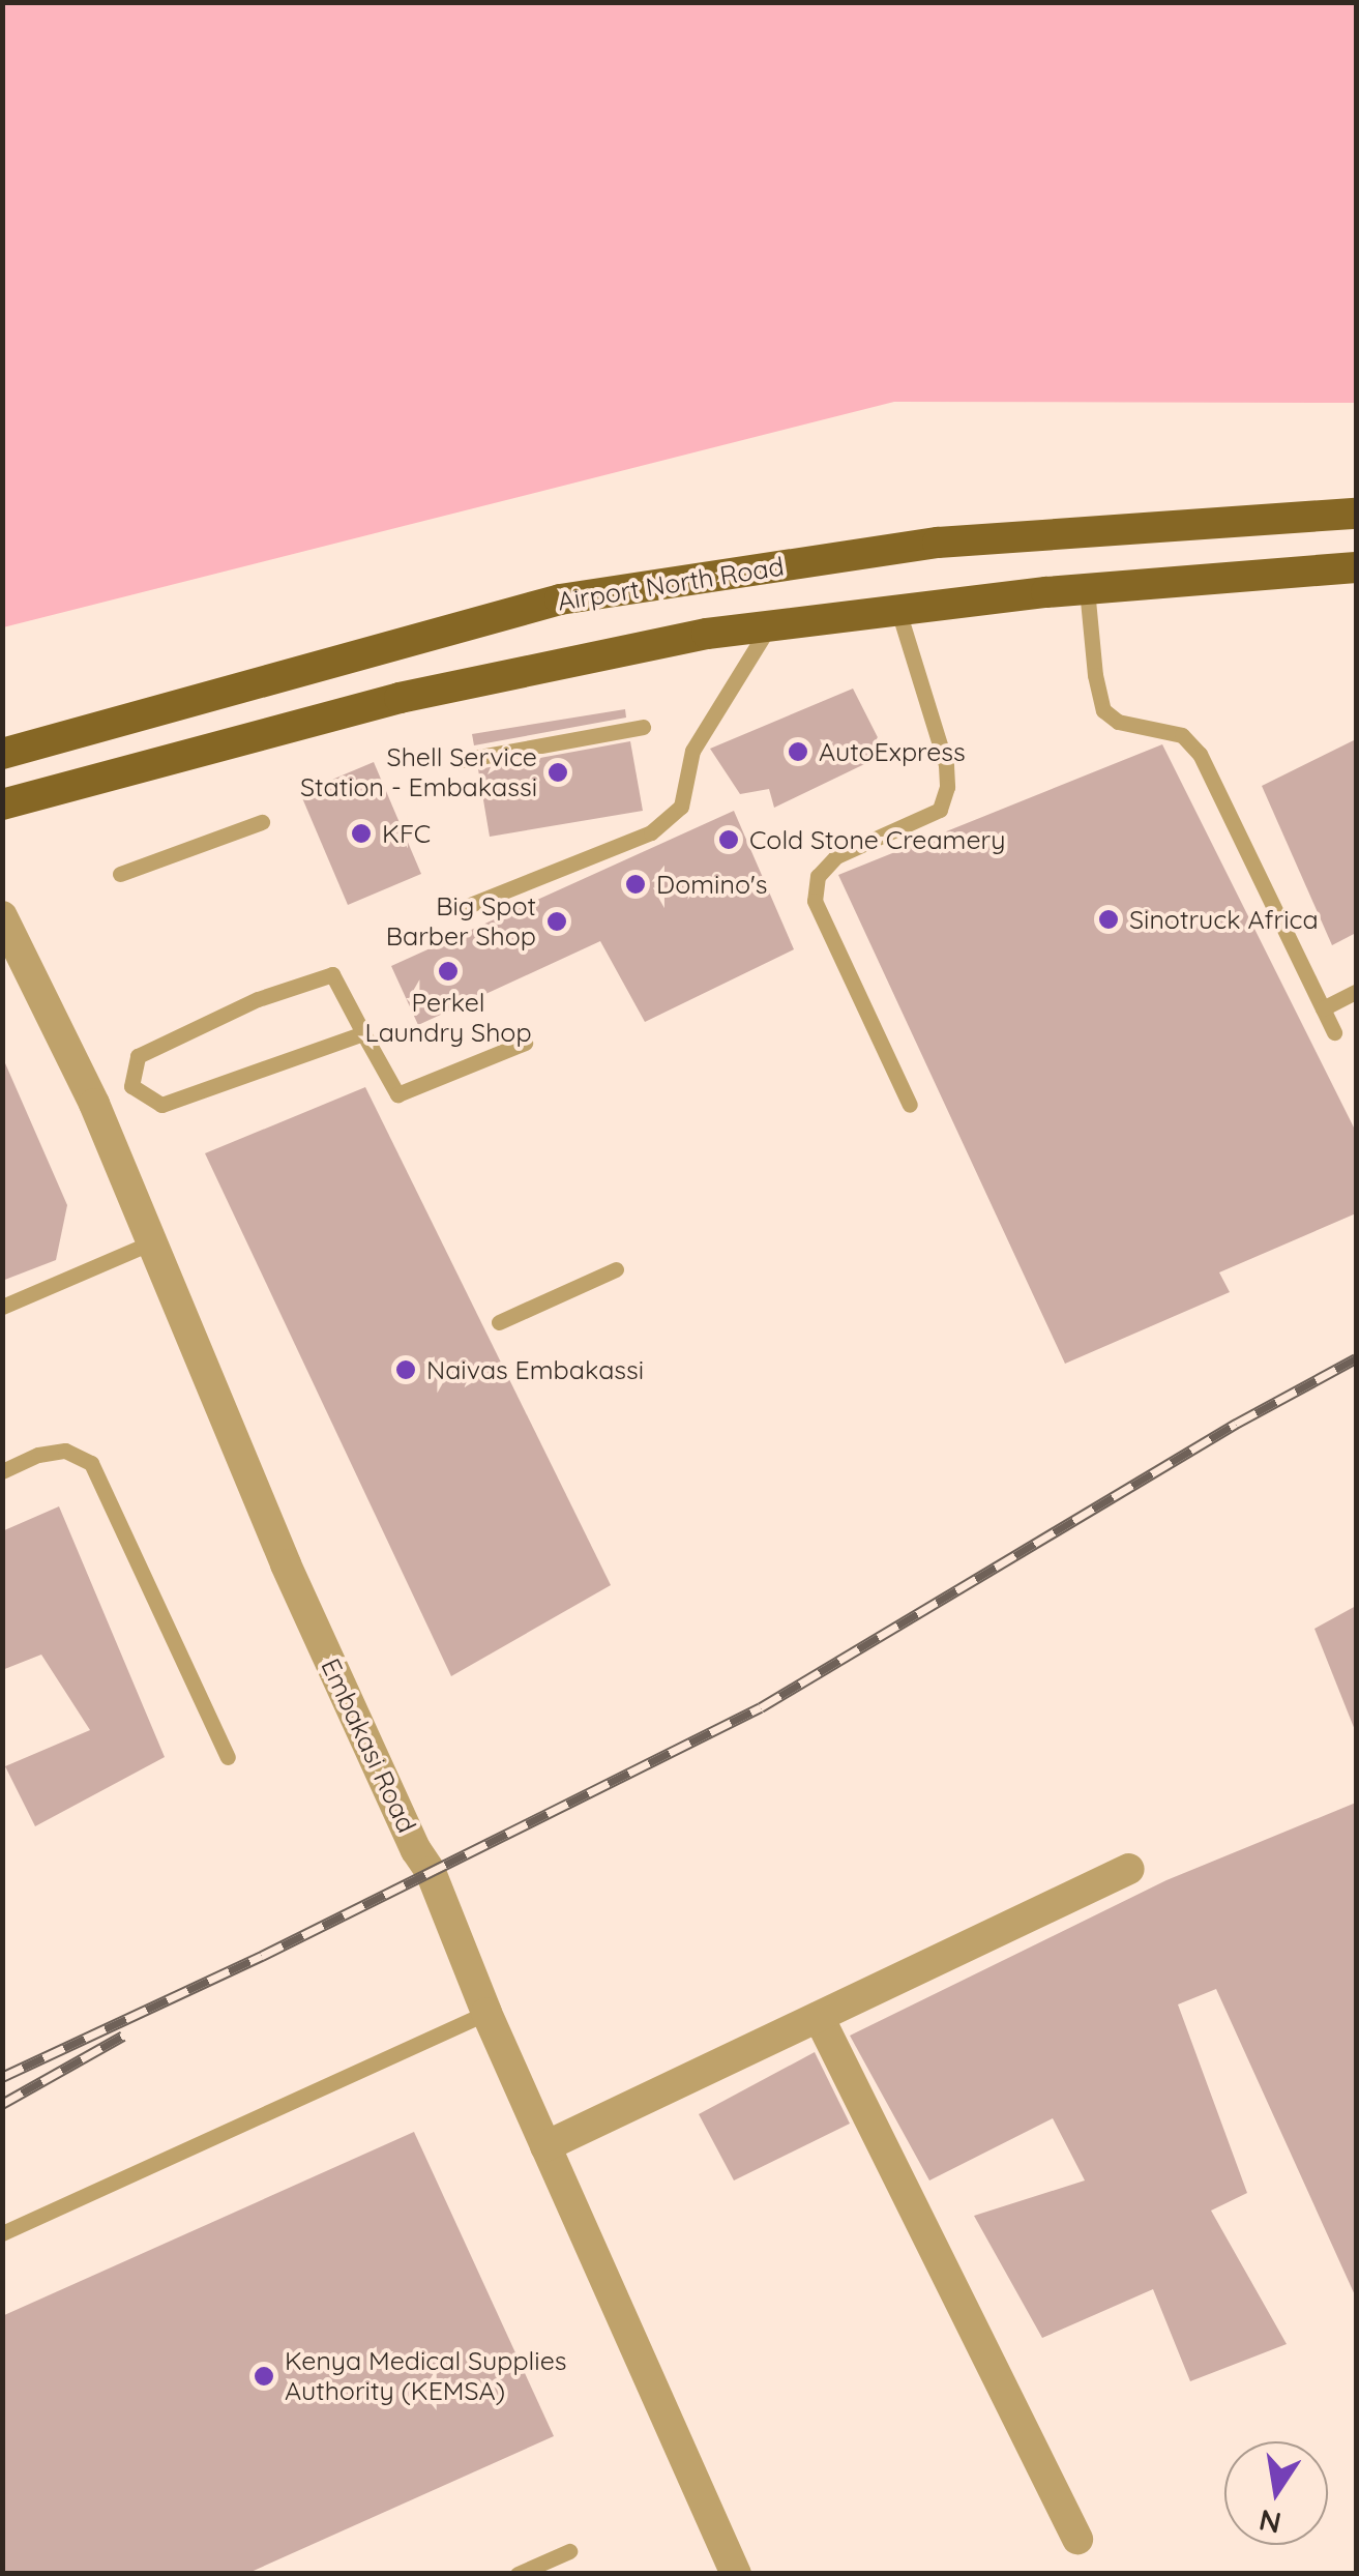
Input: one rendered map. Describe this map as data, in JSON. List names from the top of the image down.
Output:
{
  "streets": {
    "main road": ["Airport North Road"],
    "street": ["Embakasi Road"]
  },
  "places": [
    "AutoExpress",
    "Shell Service Station - Embakassi",
    "KFC",
    "Cold Stone Creamery",
    "Domino's",
    "Sinotruck Africa",
    "Big Spot Barber Shop",
    "Perkel Laundry Shop",
    "Naivas Embakassi",
    "Kenya Medical Supplies Authority (KEMSA)"
  ],
  "north": "bottom"
}
